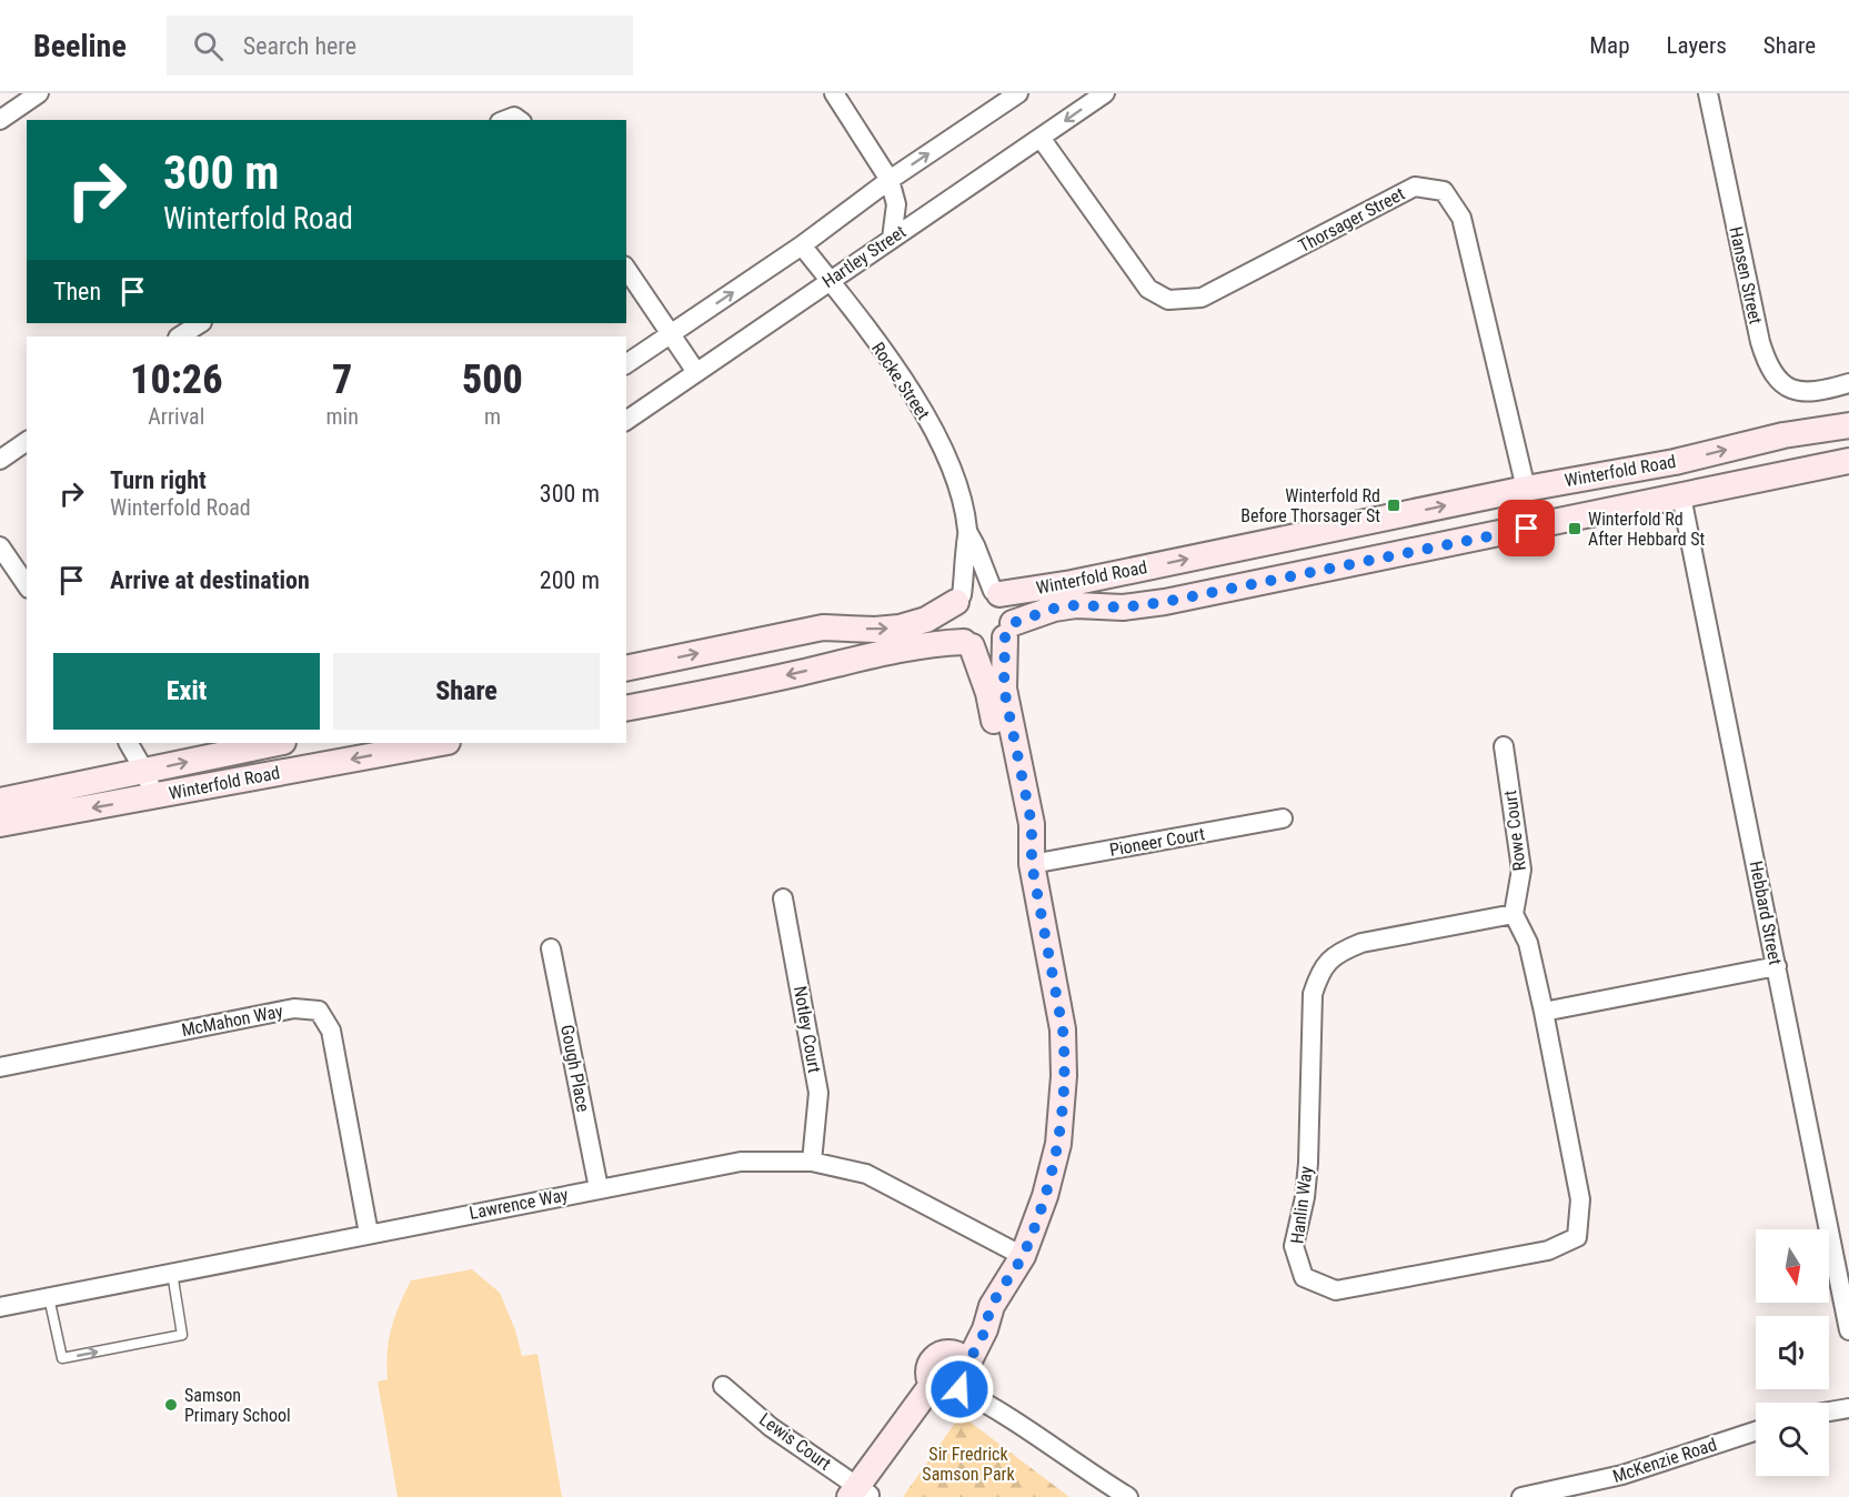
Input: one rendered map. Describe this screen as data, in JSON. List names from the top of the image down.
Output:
{
  "streets": {
    "main road": ["Winterfold Road"],
    "street": [
      "Thorsager Street",
      "Hartley Street",
      "Hansen Street",
      "Rocke Street",
      "Rowe Court",
      "Pioneer Court",
      "Hebbard Street",
      "McMahon Way",
      "Notley Court",
      "Gough Place",
      "Lawrence Way",
      "Hanlin Way",
      "Lewis Court",
      "McKenzie Road"
    ]
  },
  "crossings": [
    ["Thorsager Street", "Hartley Street"],
    ["Thorsager Street", "Winterfold Road"],
    ["Hartley Street", "Rocke Street"],
    ["Rocke Street", "Winterfold Road"],
    ["Winterfold Road", "Hebbard Street"],
    ["Rowe Court", "Hanlin Way"],
    ["McMahon Way", "Lawrence Way"],
    ["Notley Court", "Lawrence Way"],
    ["Gough Place", "Lawrence Way"]
  ],
  "parks": ["Sir Fredrick Samson Park"],
  "places": {
    "transit": ["Winterfold Rd Before Thorsager St", "Winterfold Rd After Hebbard St"],
    "other": ["Samson Primary School"]
  },
  "north": "bottom",
  "page": {
    "header": "Beeline",
    "search": "Search here",
    "nav": ["Map", "Layers", "Share"],
    "turn": ["300 m", "Winterfold Road"],
    "then": "Then",
    "eta": [
      "10:26",
      "Arrival",
      "7",
      "min",
      "500",
      "m"
    ],
    "list": [
      {
        "name": "Turn right",
        "note": "Winterfold Road",
        "value": "300 m"
      },
      {
        "name": "Arrive at destination",
        "value": "200 m"
      }
    ],
    "buttons": ["Exit", "Share"]
  }
}
